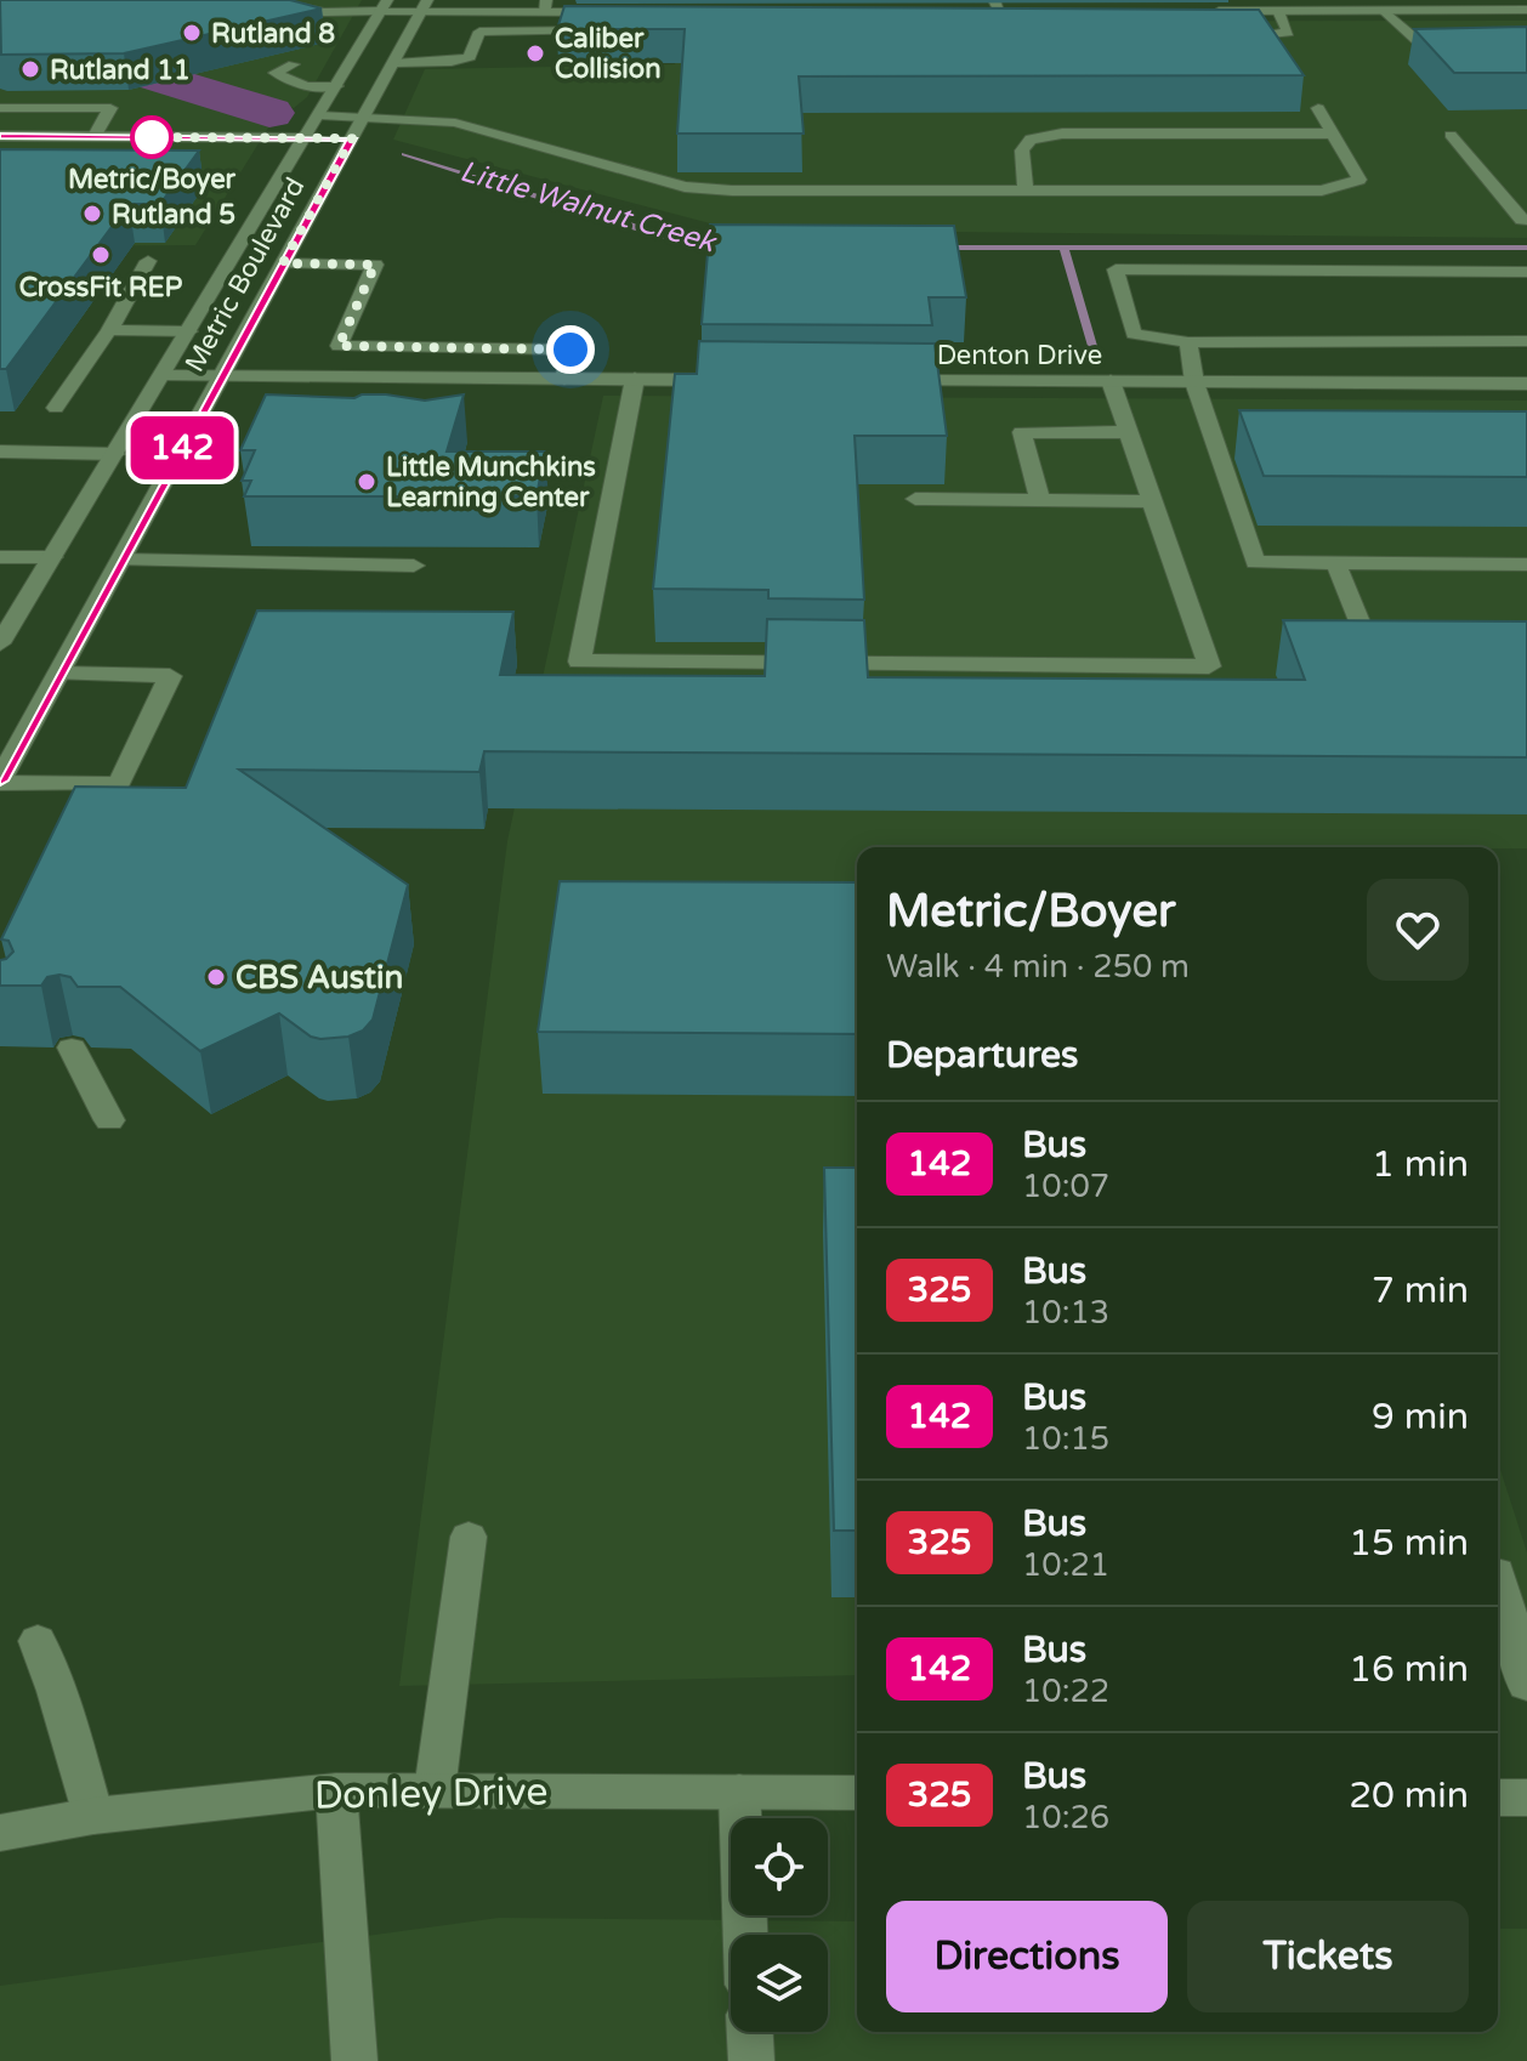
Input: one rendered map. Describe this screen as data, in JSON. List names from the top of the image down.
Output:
{
  "streets": {
    "main road": ["Metric Boulevard", "Denton Drive", "Donley Drive"]
  },
  "water": ["Little Walnut Creek"],
  "places": [
    "Rutland 8",
    "Caliber Collision",
    "Rutland 11",
    "Metric/Boyer",
    "Rutland 5",
    "CrossFit REP",
    "Little Munchkins Learning Center",
    "CBS Austin"
  ],
  "lines": ["bus line 142"],
  "page": {
    "on_map": "142",
    "heading": [
      ["Metric/Boyer", "Walk · 4 min · 250 m"],
      "Departures"
    ],
    "list": [
      {
        "mark": "142",
        "name": "Bus",
        "note": "10:07",
        "value": "1 min"
      },
      {
        "mark": "325",
        "name": "Bus",
        "note": "10:13",
        "value": "7 min"
      },
      {
        "mark": "142",
        "name": "Bus",
        "note": "10:15",
        "value": "9 min"
      },
      {
        "mark": "325",
        "name": "Bus",
        "note": "10:21",
        "value": "15 min"
      },
      {
        "mark": "142",
        "name": "Bus",
        "note": "10:22",
        "value": "16 min"
      },
      {
        "mark": "325",
        "name": "Bus",
        "note": "10:26",
        "value": "20 min"
      }
    ],
    "buttons": ["Directions", "Tickets"]
  }
}
